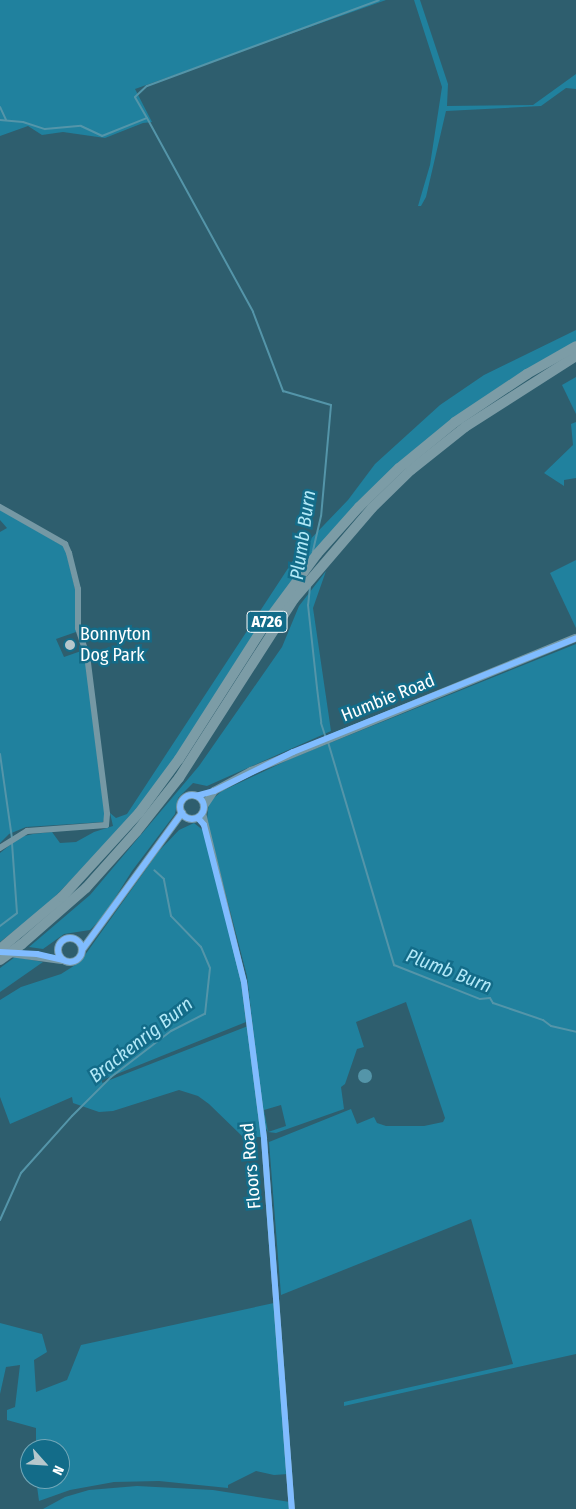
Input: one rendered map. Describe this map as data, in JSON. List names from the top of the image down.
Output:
{
  "streets": {
    "highway": ["A726"],
    "street": ["Humbie Road", "Floors Road"]
  },
  "water": ["Plumb Burn", "Brackenrig Burn"],
  "places": ["Bonnyton Dog Park"],
  "north": "bottom right"
}
